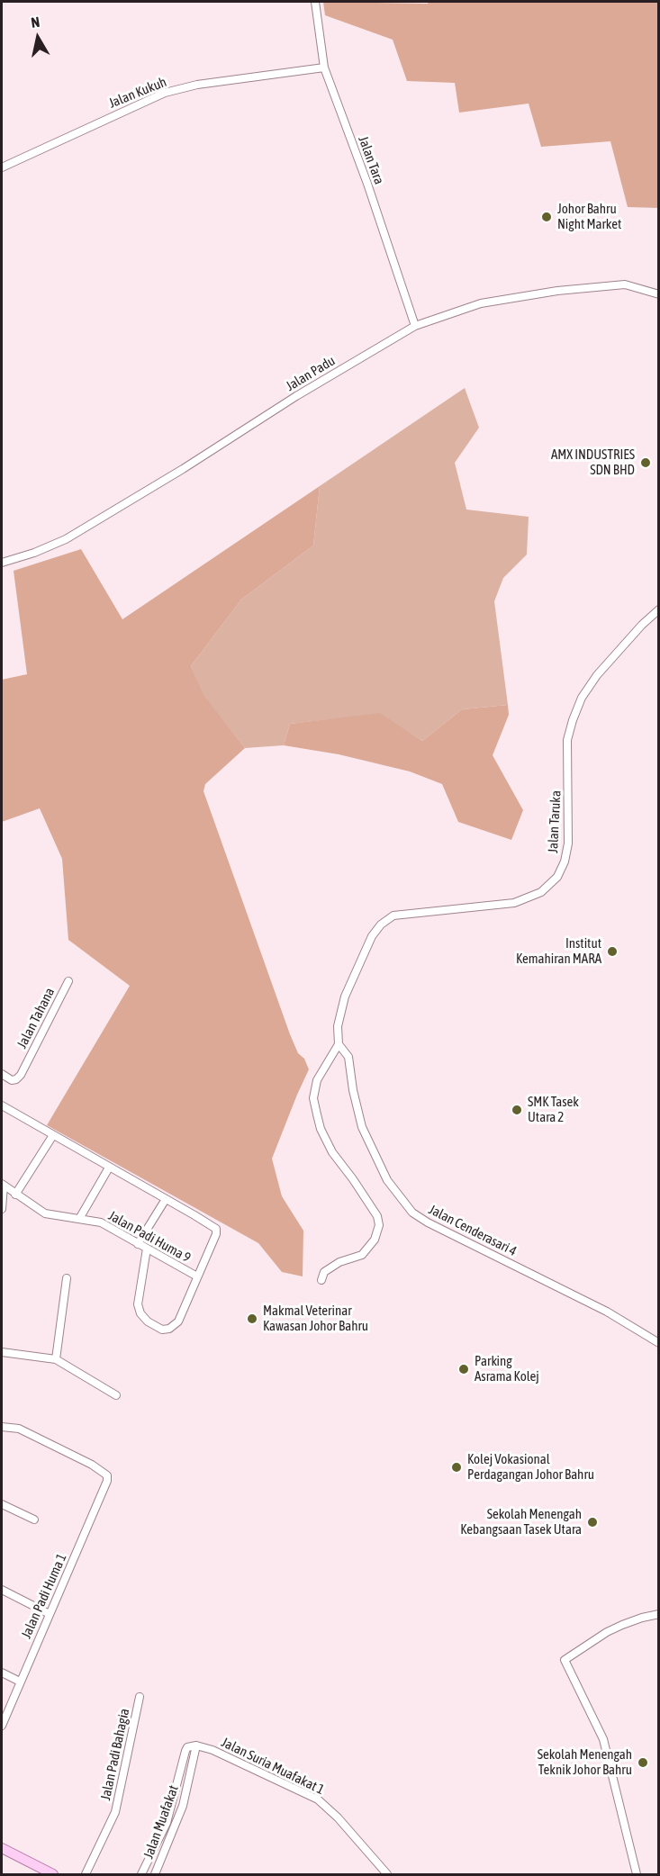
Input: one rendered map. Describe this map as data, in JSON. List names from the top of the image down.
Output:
{
  "streets": {
    "street": [
      "Jalan Kukuh",
      "Jalan Tara",
      "Jalan Padu",
      "Jalan Taruka",
      "Jalan Tahana",
      "Jalan Cenderasari 4",
      "Jalan Padi Huma 9",
      "Jalan Padi Huma 1",
      "Jalan Padi Bahagia",
      "Jalan Suria Muafakat 1",
      "Jalan Muafakat"
    ]
  },
  "crossings": [
    ["Jalan Kukuh", "Jalan Tara"],
    ["Jalan Tara", "Jalan Padu"],
    ["Jalan Taruka", "Jalan Cenderasari 4"],
    ["Jalan Suria Muafakat 1", "Jalan Muafakat"]
  ],
  "places": [
    "Johor Bahru Night Market",
    "AMX INDUSTRIES SDN BHD",
    "Institut Kemahiran MARA",
    "SMK Tasek Utara 2",
    "Makmal Veterinar Kawasan Johor Bahru",
    "Parking Asrama Kolej",
    "Kolej Vokasional Perdagangan Johor Bahru",
    "Sekolah Menengah Kebangsaan Tasek Utara",
    "Sekolah Menengah Teknik Johor Bahru"
  ],
  "north": "top"
}
